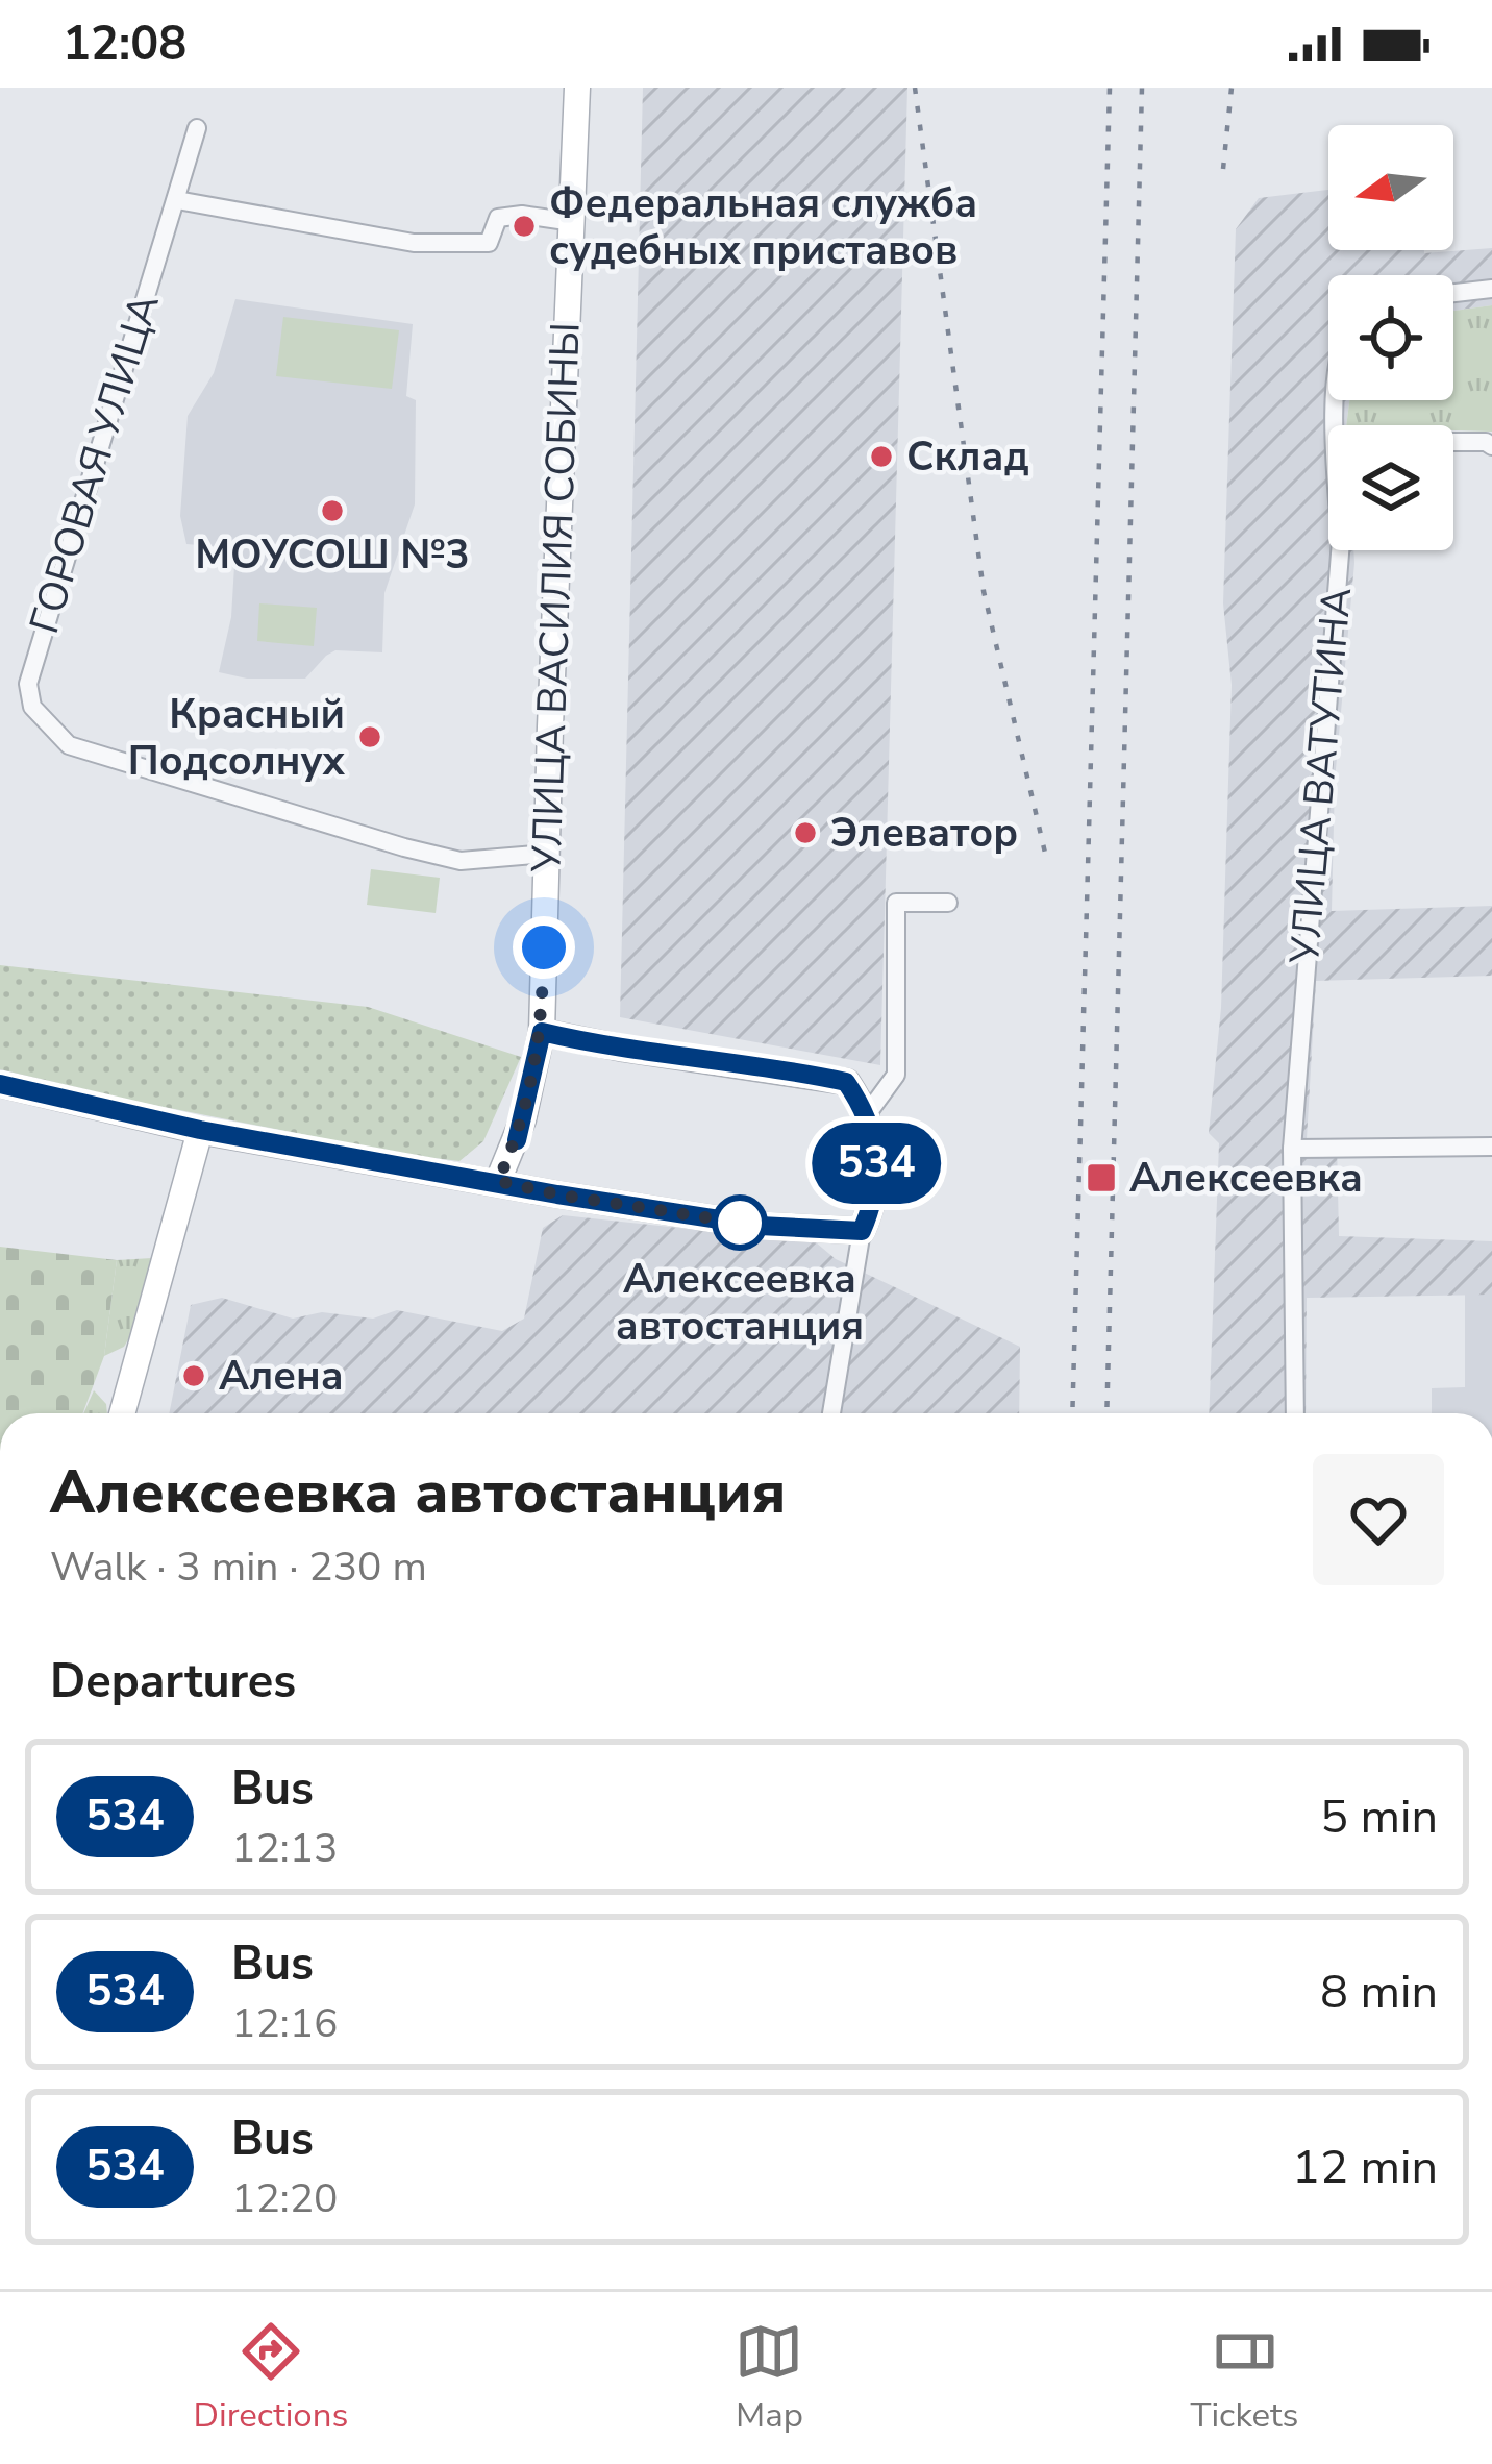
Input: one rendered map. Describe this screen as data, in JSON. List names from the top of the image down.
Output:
{
  "streets": {
    "street": ["ГОРОВАЯ УЛИЦА", "УЛИЦА ВАСИЛИЯ СОБИНЫ", "УЛИЦА ВАТУТИНА"]
  },
  "crossings": [
    ["ГОРОВАЯ УЛИЦА", "УЛИЦА ВАСИЛИЯ СОБИНЫ"]
  ],
  "places": {
    "other": [
      "Федеральная служба судебных приставов",
      "Склад",
      "МОУСОШ №3",
      "Красный Подсолнух",
      "Элеватор",
      "Алексеевка автостанция",
      "Алена"
    ],
    "transit": ["Алексеевка"]
  },
  "lines": ["bus line 534"],
  "north": "left",
  "page": {
    "status": "12:08",
    "on_map": "534",
    "heading": [
      ["Алексеевка автостанция", "Walk · 3 min · 230 m"],
      "Departures"
    ],
    "list": [
      {
        "mark": "534",
        "name": "Bus",
        "note": "12:13",
        "value": "5 min"
      },
      {
        "mark": "534",
        "name": "Bus",
        "note": "12:16",
        "value": "8 min"
      },
      {
        "mark": "534",
        "name": "Bus",
        "note": "12:20",
        "value": "12 min"
      }
    ],
    "tabs": ["Directions", "Map", "Tickets"]
  }
}
